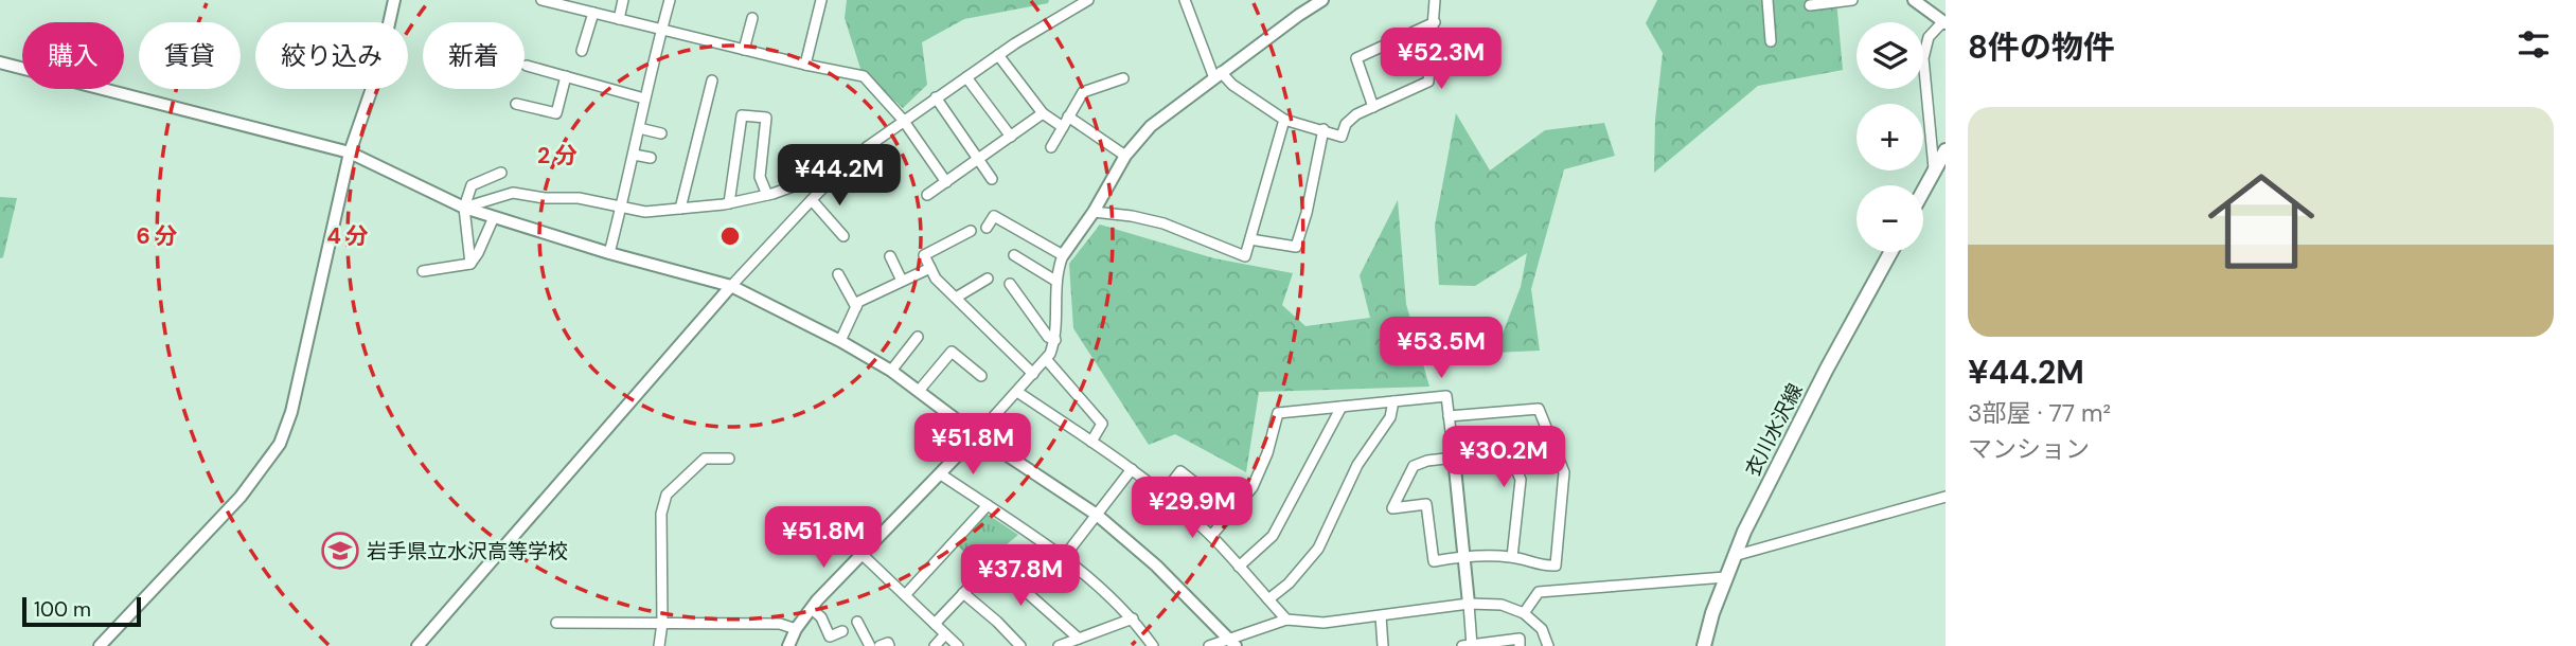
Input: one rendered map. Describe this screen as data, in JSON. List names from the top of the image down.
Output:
{
  "streets": {
    "main road": ["衣川水沢線"]
  },
  "places": {
    "school or university": ["岩手県立水沢高等学校"]
  },
  "scale_bar": "100 m",
  "page": {
    "heading": "8件の物件",
    "map_buttons": ["+", "−"],
    "chip": [
      "購入",
      "賃貸",
      "絞り込み",
      "新着"
    ],
    "price": [
      "¥52.3M",
      "¥44.2M",
      "¥53.5M",
      "¥51.8M",
      "¥30.2M",
      "¥29.9M",
      "¥51.8M",
      "¥37.8M"
    ],
    "list": [
      {
        "name": "¥44.2M",
        "note": "3部屋 · 77 m² · マンション"
      }
    ],
    "scale": "100 m"
  },
  "rings": ["2 分", "4 分", "6 分"]
}
